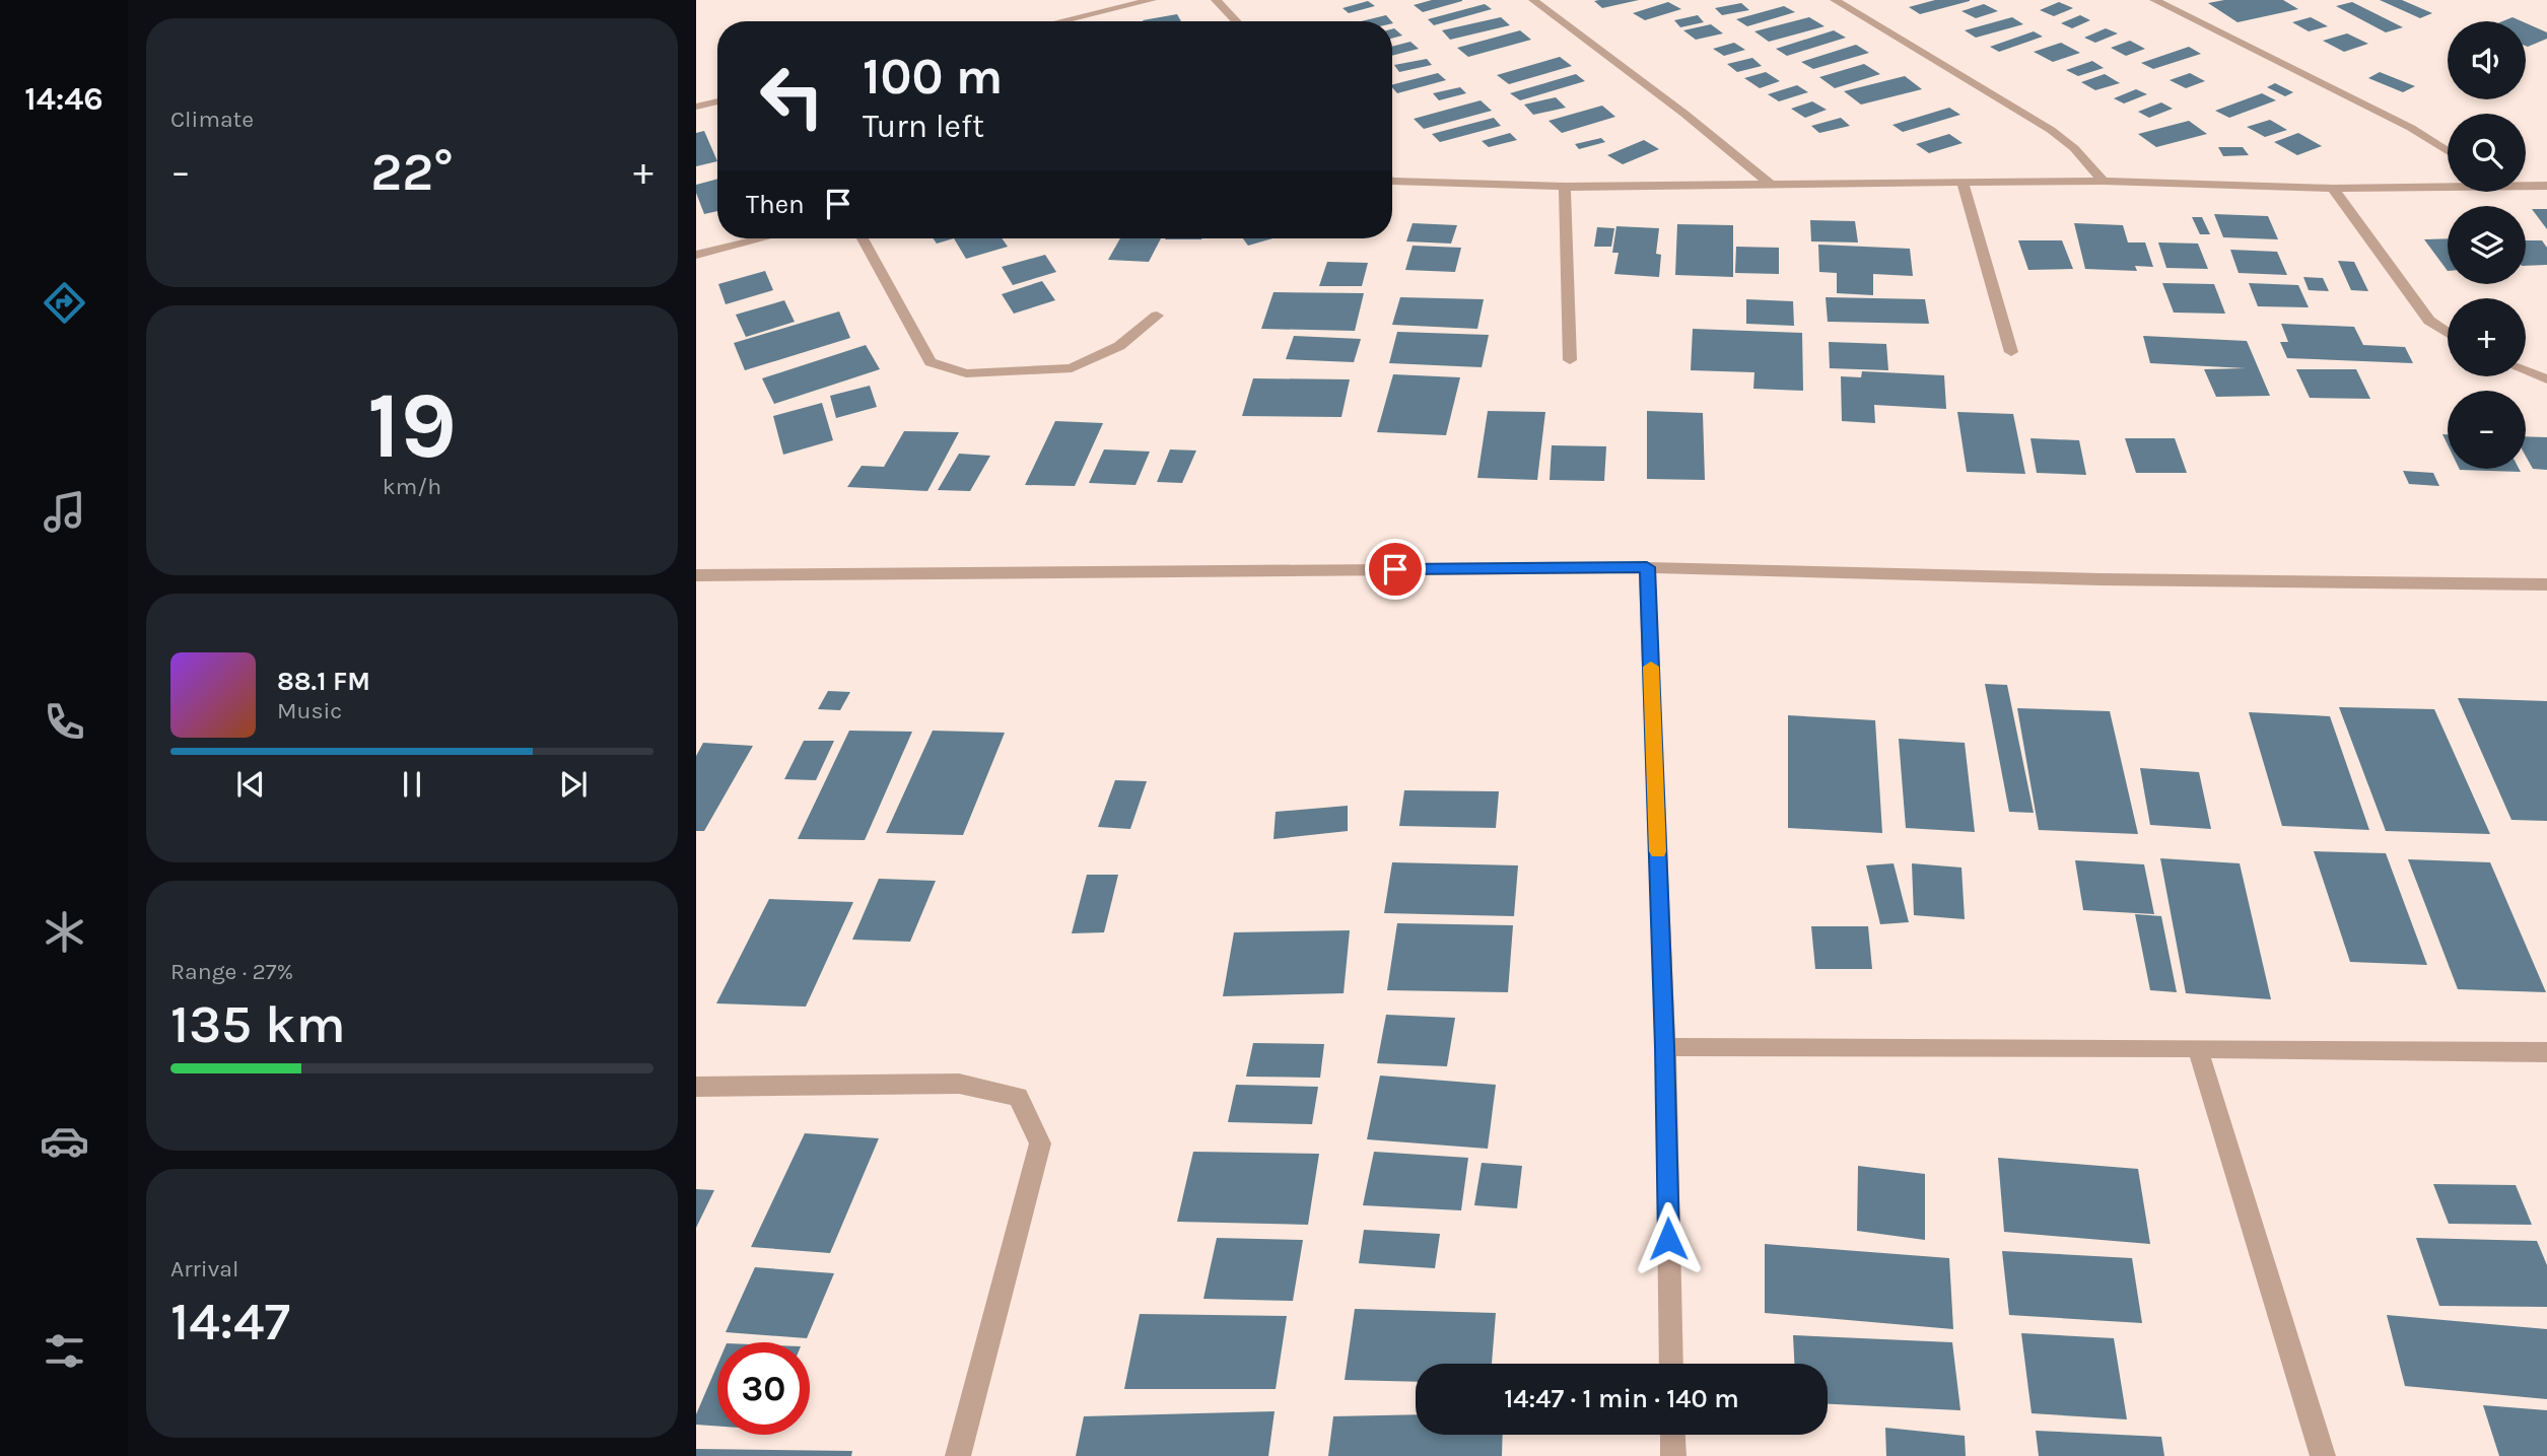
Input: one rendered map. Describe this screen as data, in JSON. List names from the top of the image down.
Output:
{
  "page": {
    "tabs": "14:46",
    "tile": [
      "Climate",
      ["19", "km/h"],
      ["Range · 27%", "135 km"],
      ["Arrival", "14:47"]
    ],
    "map_buttons": ["+", "−"],
    "turn": ["100 m", "Turn left"],
    "heat": ["−", "22°", "+"],
    "then": "Then",
    "song": ["88.1 FM", "Music"],
    "limit": "30",
    "trip": "14:47 · 1 min · 140 m"
  }
}
